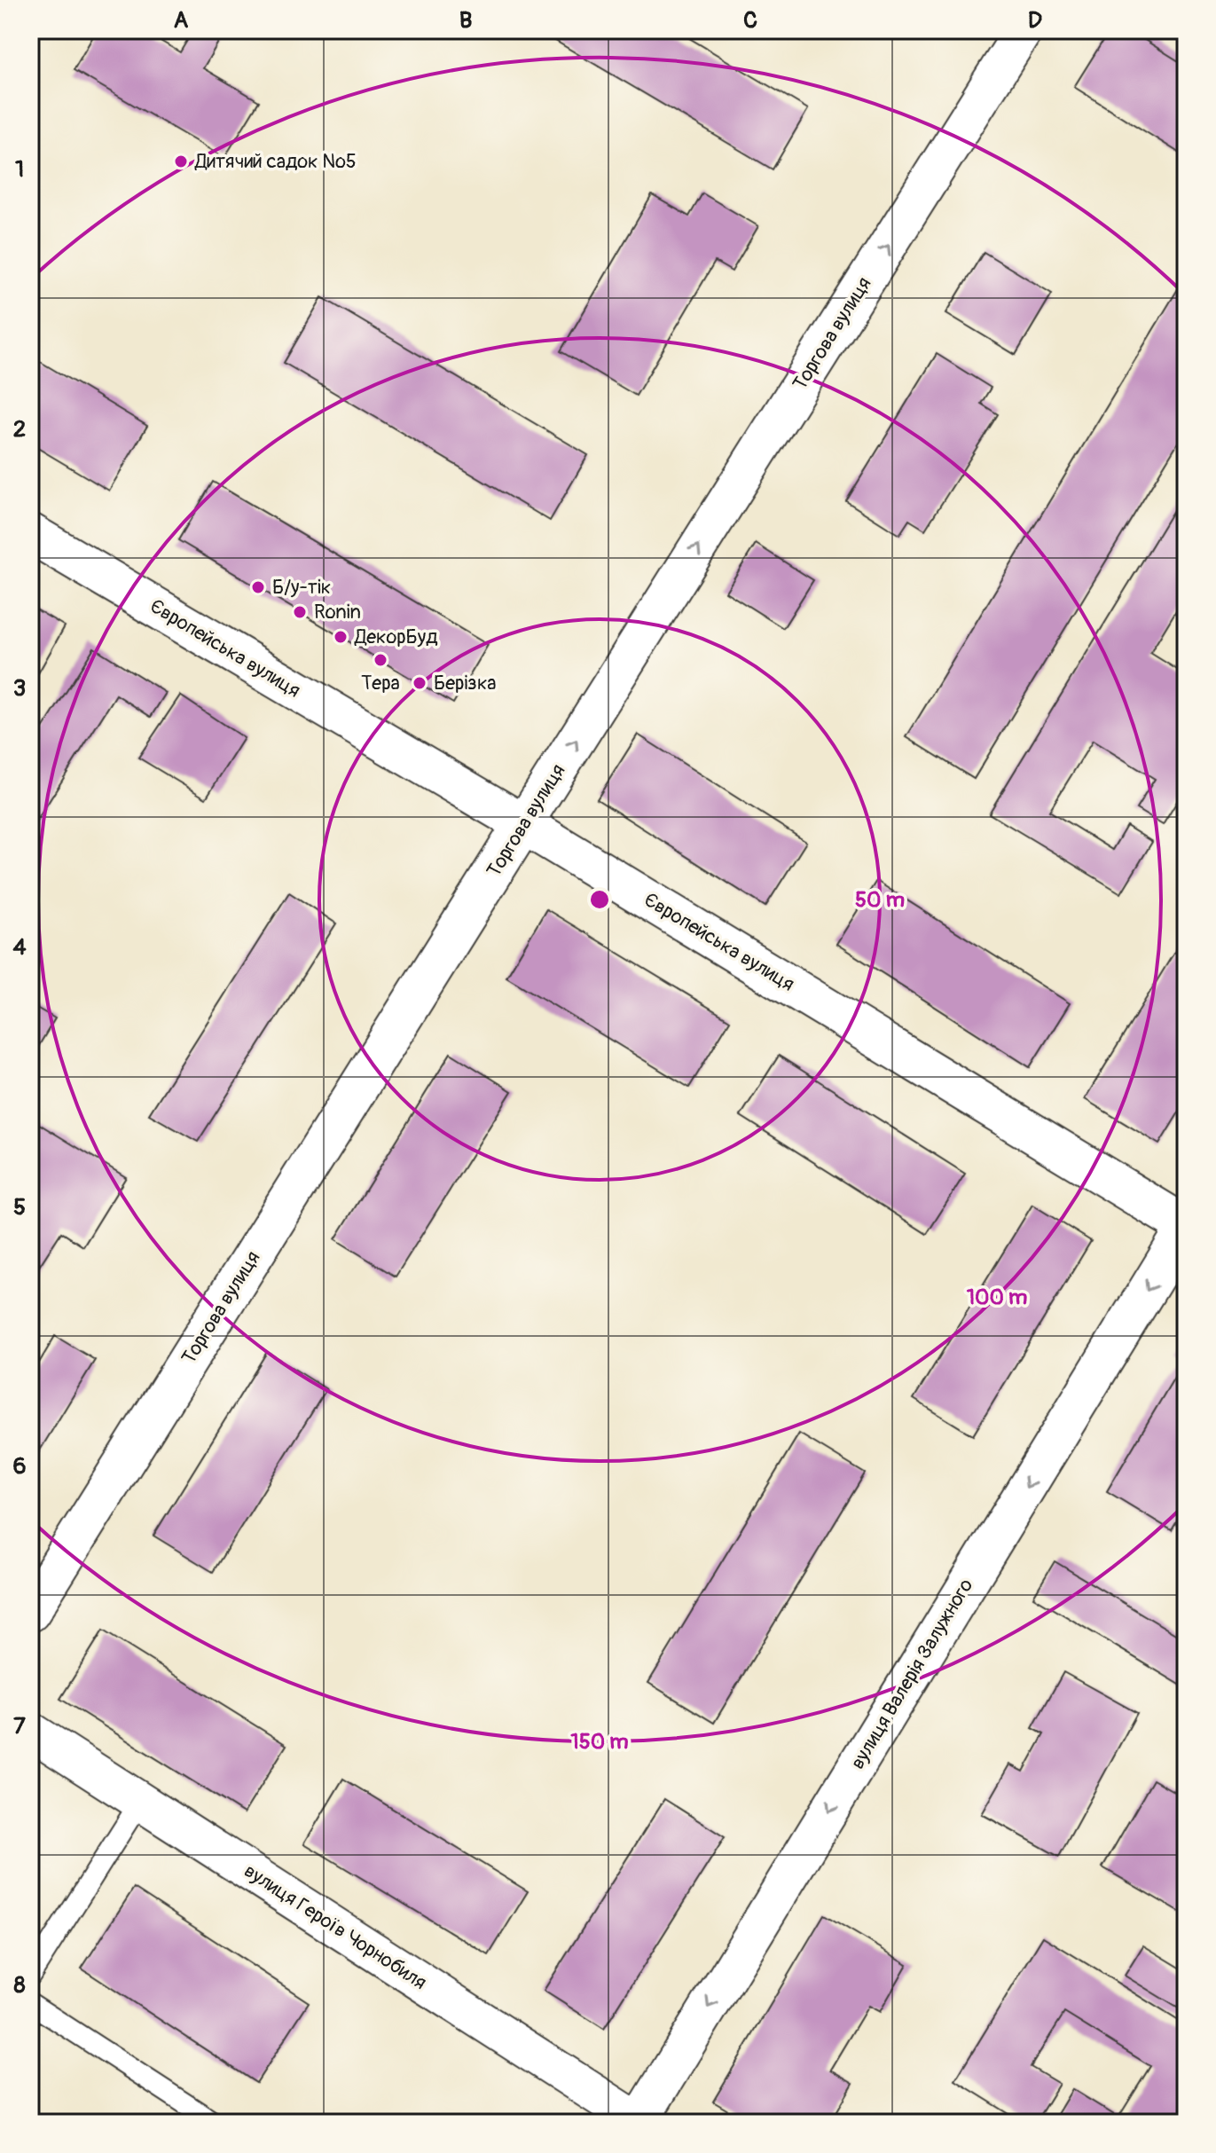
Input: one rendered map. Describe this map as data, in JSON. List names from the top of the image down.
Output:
{
  "streets": {
    "street": [
      "Торгова вулиця",
      "Європейська вулиця",
      "вулиця Валерія Залужного",
      "вулиця Героїв Чорнобиля"
    ]
  },
  "crossings": [
    ["Торгова вулиця", "Європейська вулиця"],
    ["Європейська вулиця", "вулиця Валерія Залужного"],
    ["вулиця Валерія Залужного", "вулиця Героїв Чорнобиля"]
  ],
  "one_way": ["Торгова вулиця", "вулиця Валерія Залужного"],
  "places": [
    "Дитячий садок №5",
    "Б/у-тік",
    "Ronin",
    "ДекорБуд",
    "Тера",
    "Берізка"
  ],
  "grid": {
    "columns": [
      "A",
      "B",
      "C",
      "D"
    ],
    "rows": [
      "1",
      "2",
      "3",
      "4",
      "5",
      "6",
      "7",
      "8"
    ]
  },
  "rings": ["50 m", "100 m", "150 m"]
}
